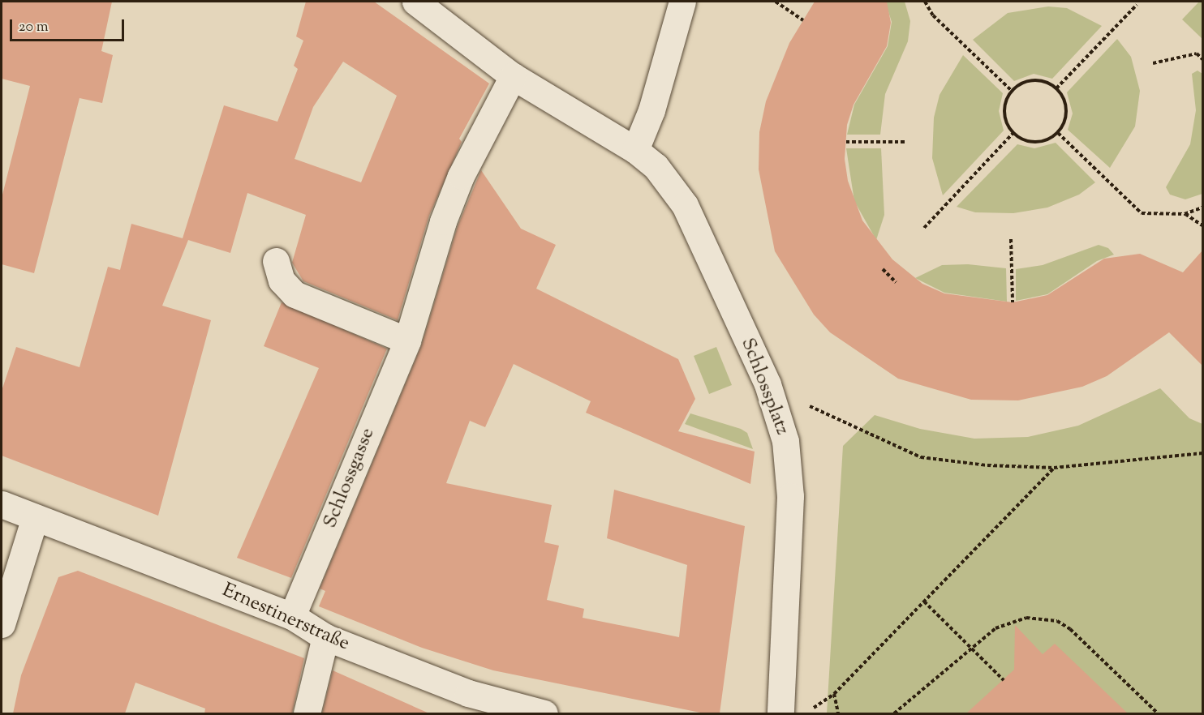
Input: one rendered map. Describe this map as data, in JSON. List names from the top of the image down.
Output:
{
  "streets": {
    "street": ["Schlossplatz", "Schlossgasse", "Ernestinerstraße"]
  },
  "crossings": [
    ["Schlossplatz", "Schlossgasse"],
    ["Schlossgasse", "Ernestinerstraße"]
  ],
  "scale_bar": "20 m"
}
